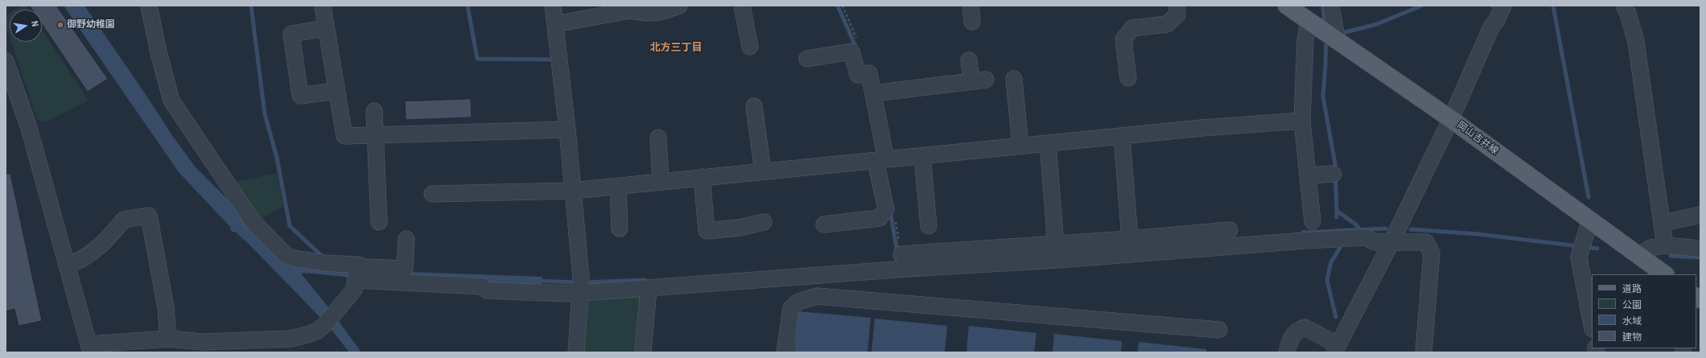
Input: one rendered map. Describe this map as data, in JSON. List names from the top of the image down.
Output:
{
  "streets": {
    "main road": ["岡山吉井線"]
  },
  "districts": ["北方三丁目"],
  "places": ["御野幼稚園"],
  "legend": [
    "道路",
    "公園",
    "水域",
    "建物"
  ],
  "north": "right"
}
